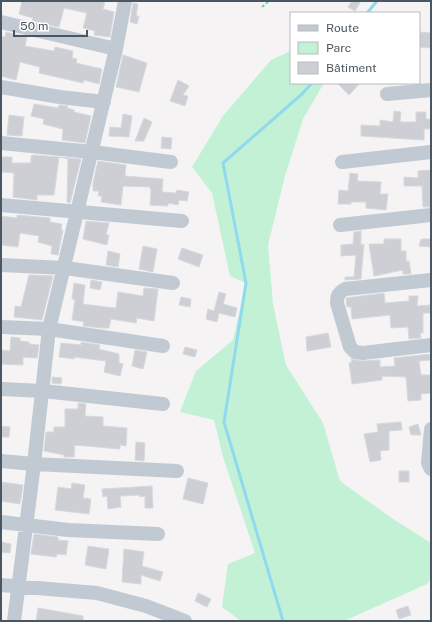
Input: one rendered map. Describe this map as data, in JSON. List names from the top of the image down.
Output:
{
  "legend": ["Route", "Parc", "Bâtiment"],
  "scale_bar": "50 m"
}
